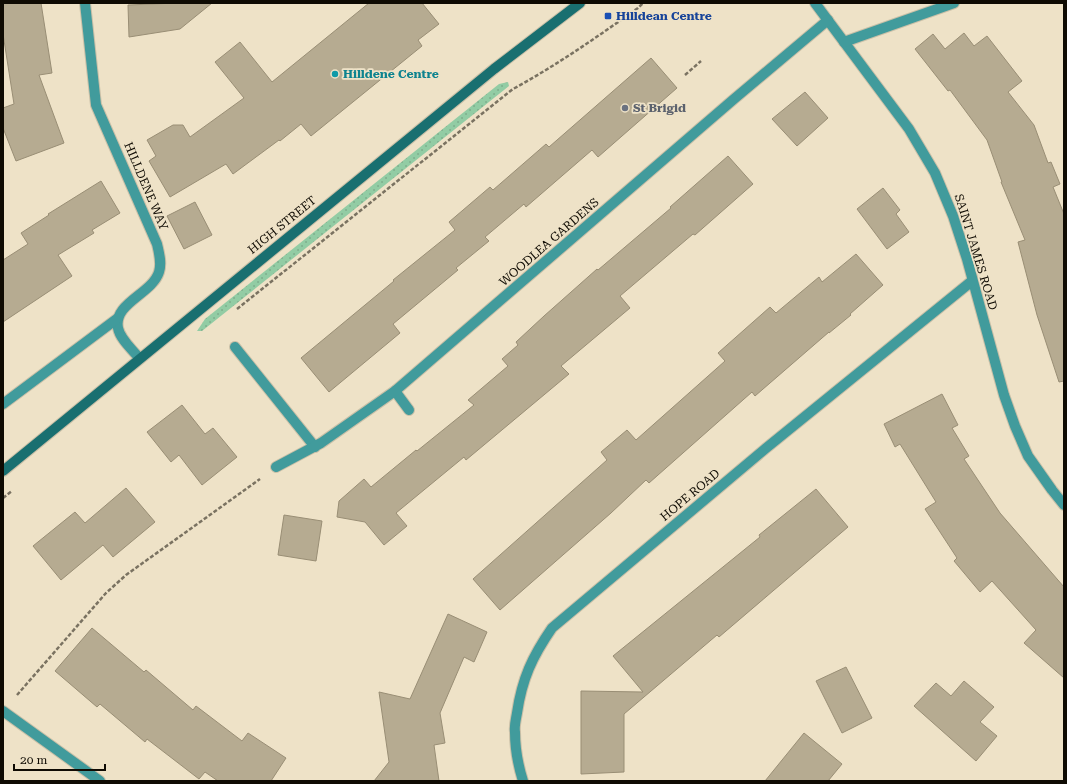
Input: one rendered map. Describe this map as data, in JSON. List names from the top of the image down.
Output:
{
  "streets": {
    "main road": ["HIGH STREET"],
    "street": [
      "HILLDENE WAY",
      "WOODLEA GARDENS",
      "SAINT JAMES ROAD",
      "HOPE ROAD"
    ]
  },
  "crossings": [
    ["WOODLEA GARDENS", "SAINT JAMES ROAD"],
    ["SAINT JAMES ROAD", "HOPE ROAD"]
  ],
  "places": {
    "transit": ["Hilldean Centre"],
    "other": ["Hilldene Centre", "St Brigid"]
  },
  "scale_bar": "20 m"
}
